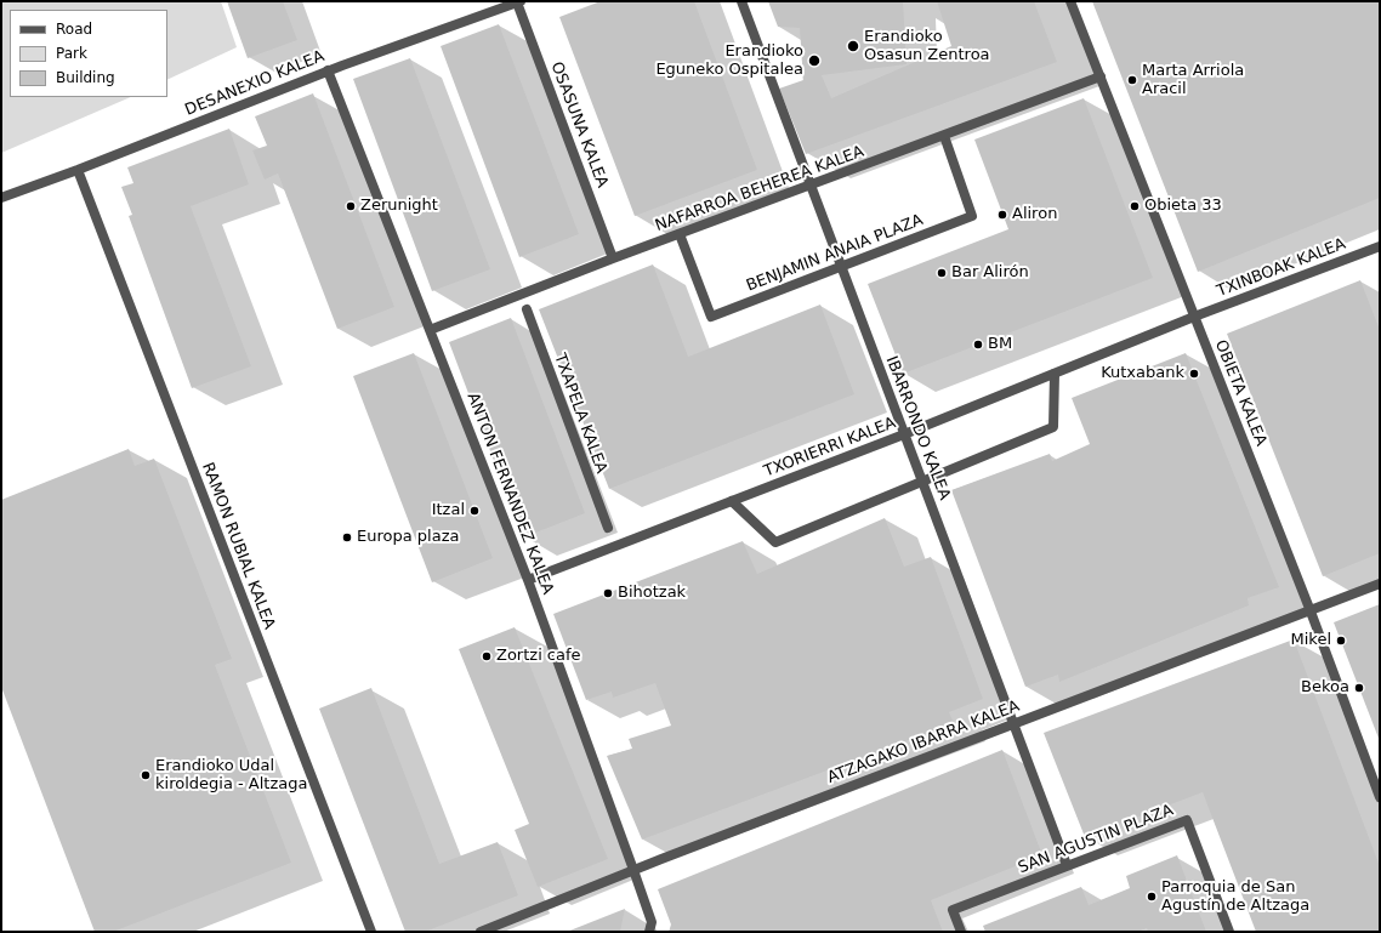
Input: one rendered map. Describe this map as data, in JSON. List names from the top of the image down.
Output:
{
  "streets": {
    "street": [
      "DESANEXIO KALEA",
      "OSASUNA KALEA",
      "NAFARROA BEHEREA KALEA",
      "BENJAMIN ANAIA PLAZA",
      "TXINBOAK KALEA",
      "OBIETA KALEA",
      "TXAPELA KALEA",
      "IBARRONDO KALEA",
      "TXORIERRI KALEA",
      "ANTON FERNANDEZ KALEA",
      "RAMON RUBIAL KALEA",
      "ATZAGAKO IBARRA KALEA",
      "SAN AGUSTIN PLAZA"
    ]
  },
  "crossings": [
    ["DESANEXIO KALEA", "OSASUNA KALEA"],
    ["DESANEXIO KALEA", "ANTON FERNANDEZ KALEA"],
    ["DESANEXIO KALEA", "RAMON RUBIAL KALEA"],
    ["OSASUNA KALEA", "NAFARROA BEHEREA KALEA"],
    ["NAFARROA BEHEREA KALEA", "BENJAMIN ANAIA PLAZA"],
    ["NAFARROA BEHEREA KALEA", "OBIETA KALEA"],
    ["NAFARROA BEHEREA KALEA", "IBARRONDO KALEA"],
    ["NAFARROA BEHEREA KALEA", "ANTON FERNANDEZ KALEA"],
    ["BENJAMIN ANAIA PLAZA", "IBARRONDO KALEA"],
    ["TXINBOAK KALEA", "OBIETA KALEA"],
    ["TXINBOAK KALEA", "TXORIERRI KALEA"],
    ["OBIETA KALEA", "TXORIERRI KALEA"],
    ["OBIETA KALEA", "ATZAGAKO IBARRA KALEA"],
    ["IBARRONDO KALEA", "TXORIERRI KALEA"],
    ["IBARRONDO KALEA", "ATZAGAKO IBARRA KALEA"],
    ["IBARRONDO KALEA", "SAN AGUSTIN PLAZA"],
    ["TXORIERRI KALEA", "ANTON FERNANDEZ KALEA"],
    ["ANTON FERNANDEZ KALEA", "ATZAGAKO IBARRA KALEA"]
  ],
  "places": [
    "Erandioko Osasun Zentroa",
    "Erandioko Eguneko Ospitalea",
    "Marta Arriola Aracil",
    "Zerunight",
    "Obieta 33",
    "Aliron",
    "Bar Alirón",
    "BM",
    "Kutxabank",
    "Itzal",
    "Europa plaza",
    "Bihotzak",
    "Mikel",
    "Zortzi cafe",
    "Bekoa",
    "Erandioko Udal kiroldegia - Altzaga",
    "Parroquia de San Agustín de Altzaga"
  ],
  "legend": ["Road", "Park", "Building"]
}
